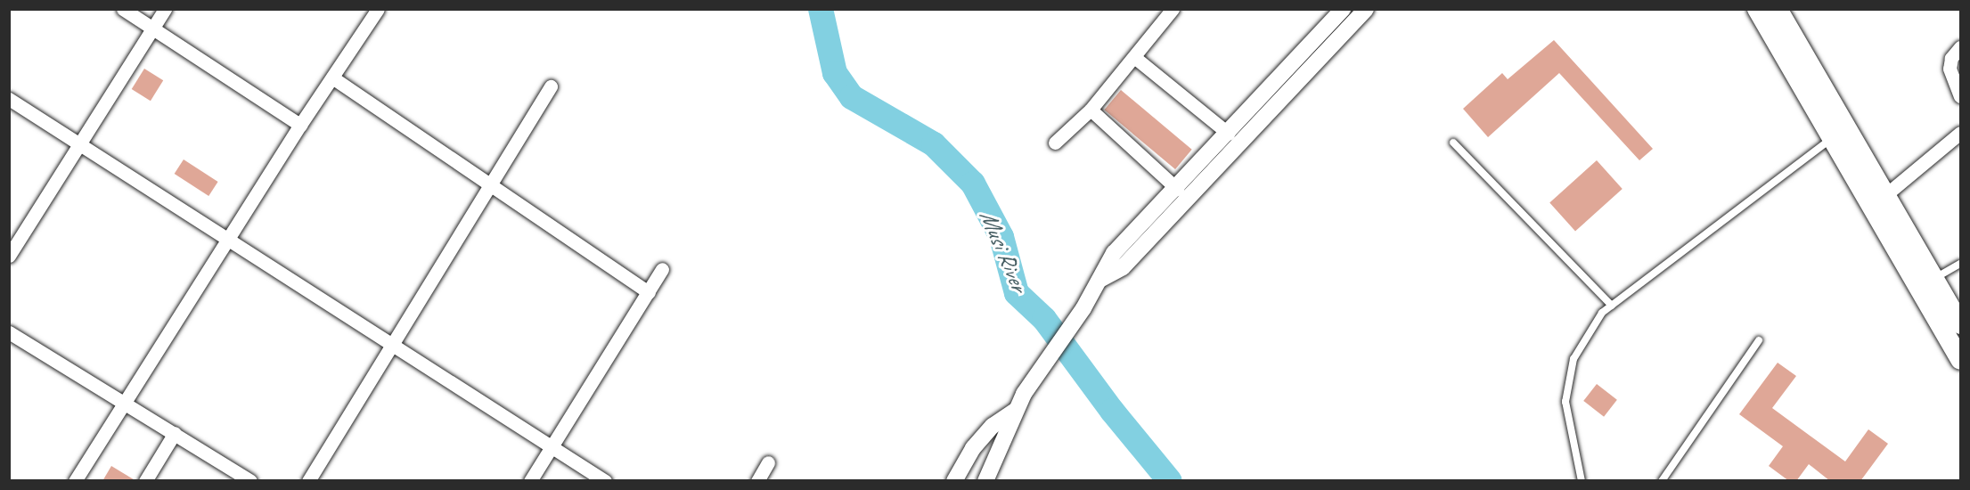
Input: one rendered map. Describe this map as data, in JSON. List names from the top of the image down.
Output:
{
  "water": ["Musi River"]
}
